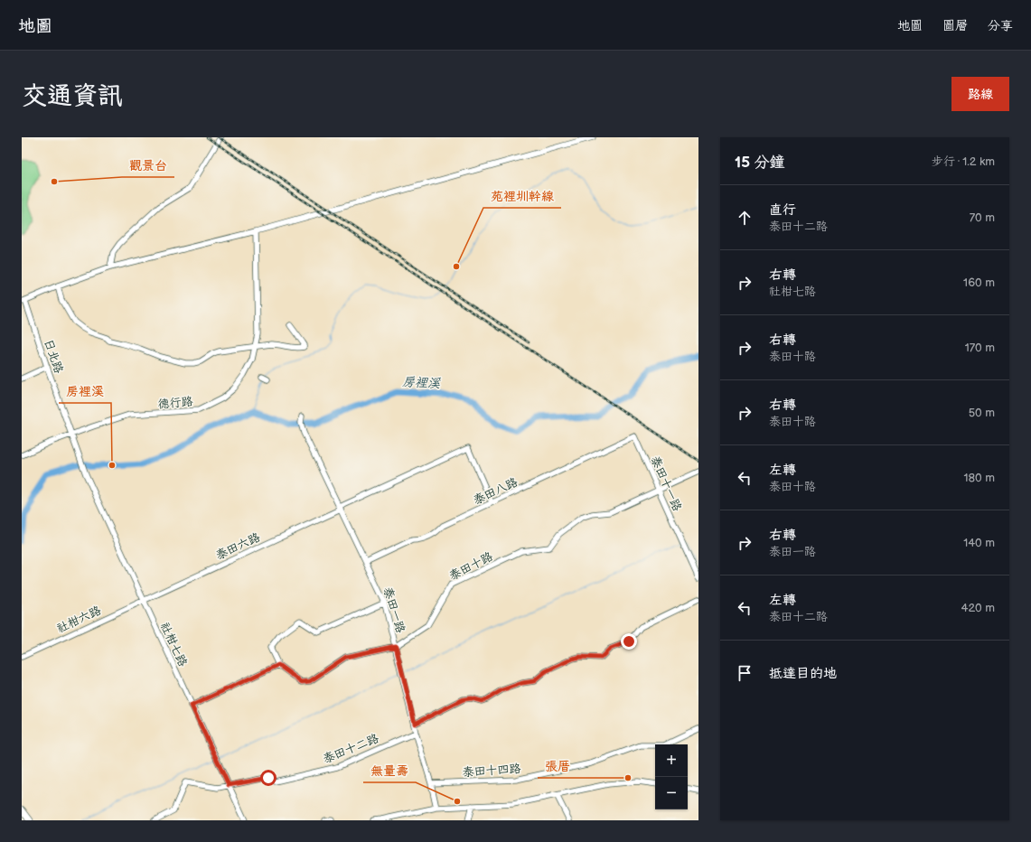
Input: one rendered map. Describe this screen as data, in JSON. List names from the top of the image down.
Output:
{
  "streets": {
    "street": [
      "日北路",
      "德行路",
      "泰田十一路",
      "泰田八路",
      "泰田六路",
      "泰田十路",
      "泰田一路",
      "社柑六路",
      "社柑七路",
      "泰田十二路",
      "泰田十四路"
    ]
  },
  "crossings": [
    ["日北路", "德行路"],
    ["日北路", "社柑七路"],
    ["泰田十一路", "泰田八路"],
    ["泰田十一路", "泰田十路"],
    ["泰田八路", "泰田六路"],
    ["泰田八路", "泰田一路"],
    ["泰田六路", "泰田一路"],
    ["泰田六路", "社柑六路"],
    ["泰田六路", "社柑七路"],
    ["泰田十路", "泰田一路"],
    ["泰田一路", "泰田十二路"],
    ["泰田一路", "泰田十四路"],
    ["社柑六路", "社柑七路"],
    ["社柑七路", "泰田十二路"]
  ],
  "water": ["房裡溪"],
  "places": [
    "觀景台",
    "苑裡圳幹線",
    "房裡溪",
    "張厝",
    "無量壽"
  ],
  "page": {
    "header": "地圖",
    "nav": ["地圖", "圖層", "分享"],
    "buttons": "路線",
    "title": "交通資訊",
    "heading": ["15 分鐘", "步行 · 1.2 km"],
    "list": [
      ["直行", "泰田十二路", "70 m"],
      ["右轉", "社柑七路", "160 m"],
      ["右轉", "泰田十路", "170 m"],
      ["右轉", "泰田十路", "50 m"],
      ["左轉", "泰田十路", "180 m"],
      ["右轉", "泰田一路", "140 m"],
      ["左轉", "泰田十二路", "420 m"],
      "抵達目的地"
    ],
    "map_buttons": ["+", "−"]
  }
}
